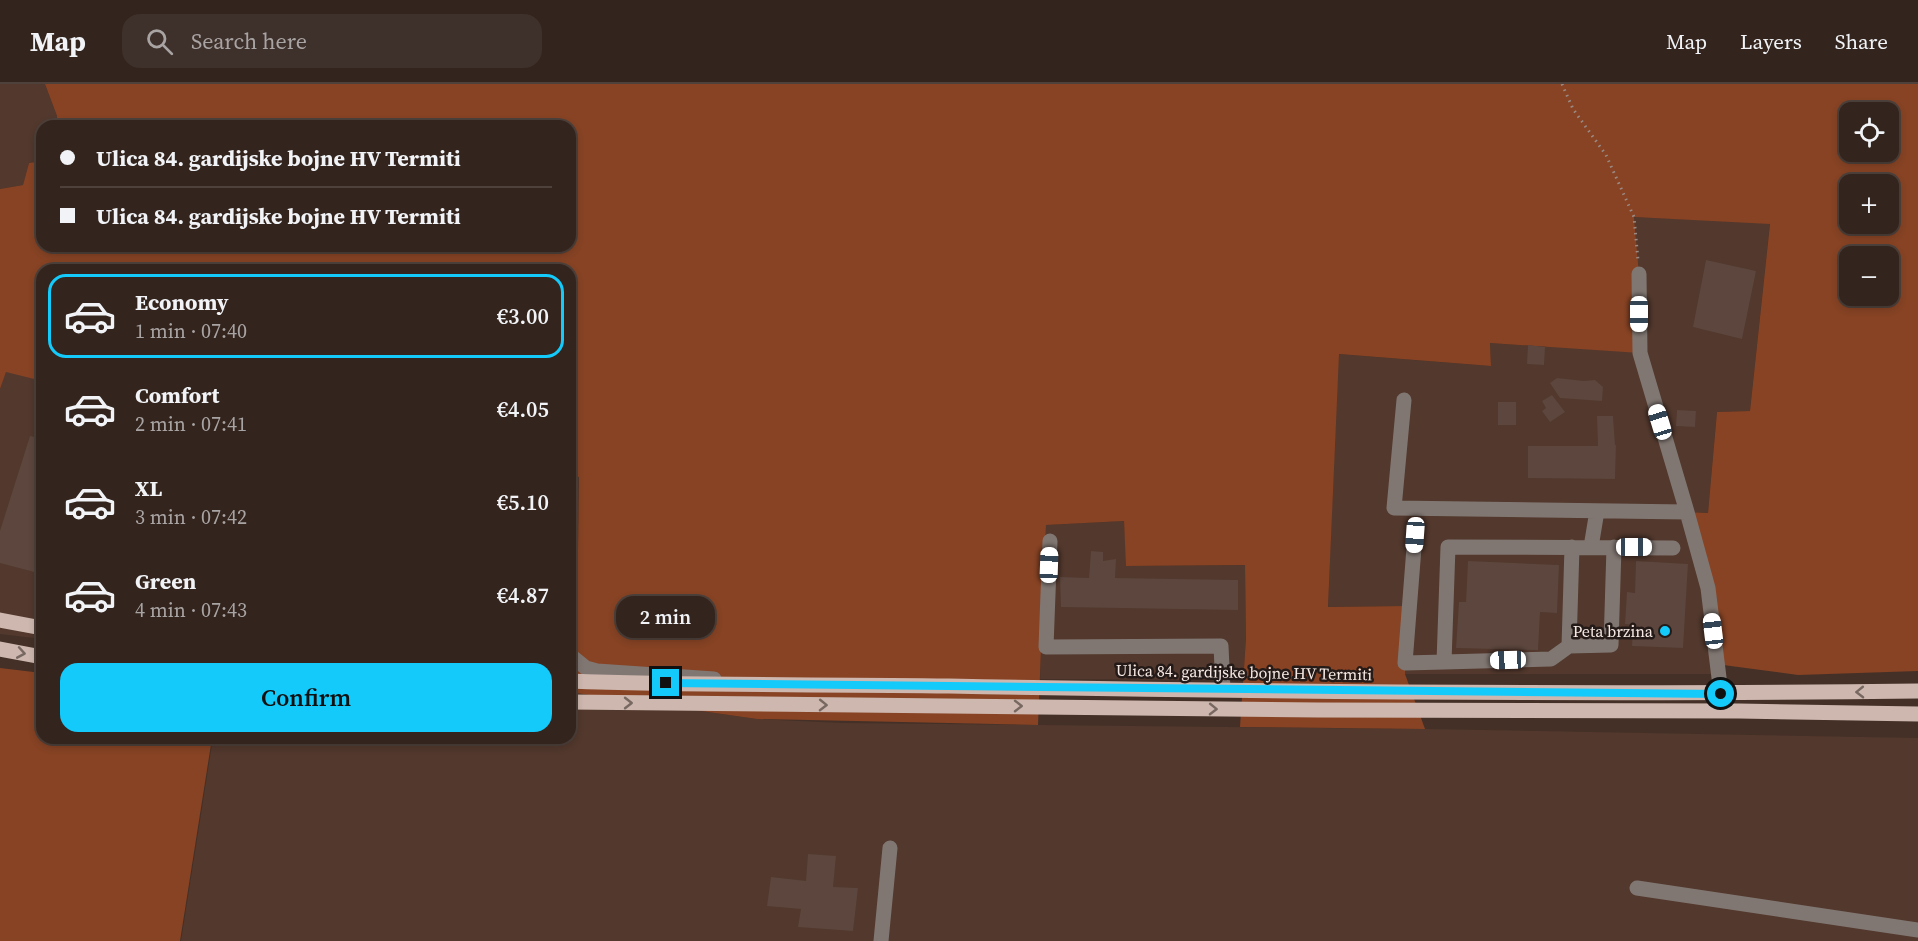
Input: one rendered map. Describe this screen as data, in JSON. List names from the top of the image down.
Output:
{
  "streets": {
    "main road": ["Ulica 84. gardijske bojne HV Termiti"]
  },
  "places": ["Peta brzina"],
  "page": {
    "header": "Map",
    "search": "Search here",
    "nav": ["Map", "Layers", "Share"],
    "map_buttons": ["+", "−"],
    "banner": ["Ulica 84. gardijske bojne HV Termiti", "Ulica 84. gardijske bojne HV Termiti"],
    "list": [
      {
        "name": "Economy",
        "note": "1 min · 07:40",
        "value": "€3.00"
      },
      {
        "name": "Comfort",
        "note": "2 min · 07:41",
        "value": "€4.05"
      },
      {
        "name": "XL",
        "note": "3 min · 07:42",
        "value": "€5.10"
      },
      {
        "name": "Green",
        "note": "4 min · 07:43",
        "value": "€4.87"
      }
    ],
    "bubble": "2 min",
    "buttons": "Confirm"
  }
}
